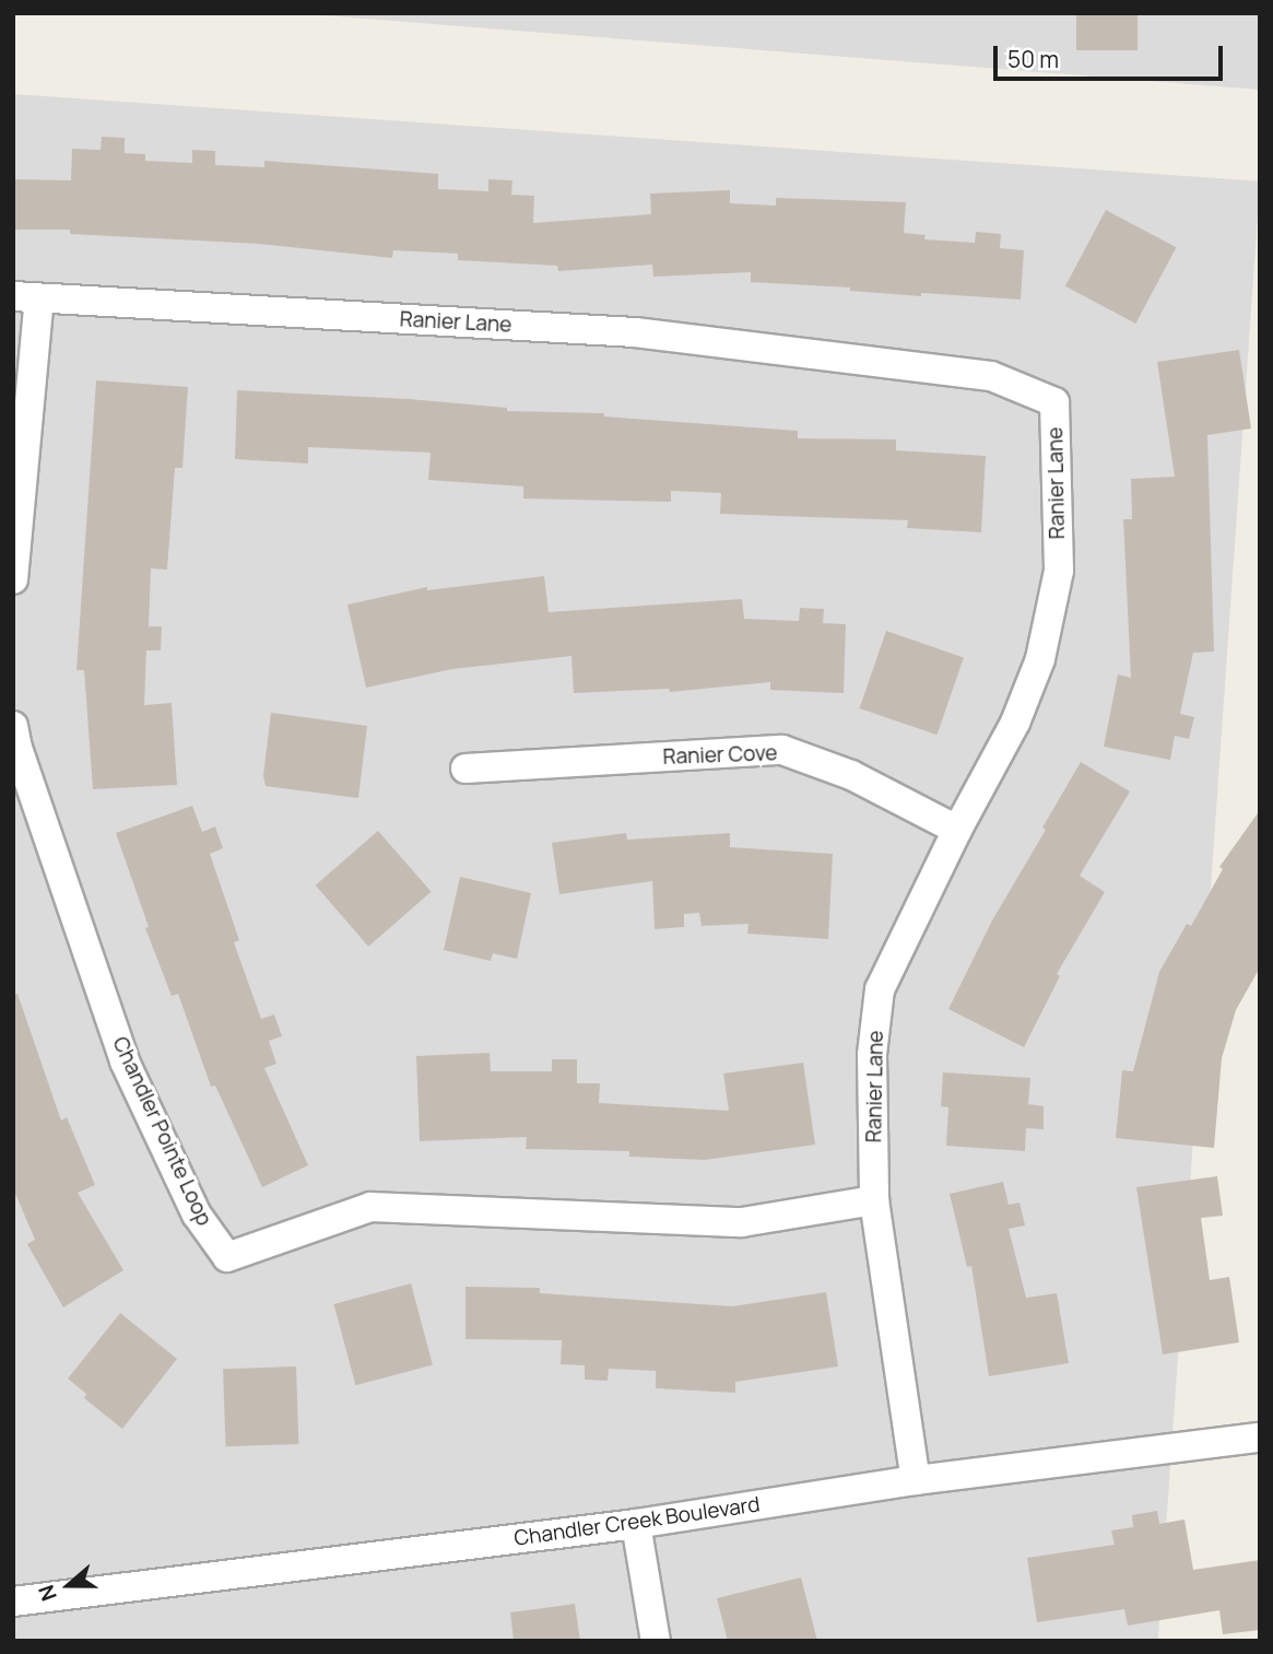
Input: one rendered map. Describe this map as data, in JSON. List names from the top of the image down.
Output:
{
  "streets": {
    "street": [
      "Ranier Lane",
      "Ranier Cove",
      "Chandler Pointe Loop",
      "Chandler Creek Boulevard"
    ]
  },
  "crossings": [
    ["Ranier Lane", "Ranier Cove"],
    ["Ranier Lane", "Chandler Pointe Loop"],
    ["Ranier Lane", "Chandler Creek Boulevard"]
  ],
  "scale_bar": "50 m",
  "north": "left"
}
